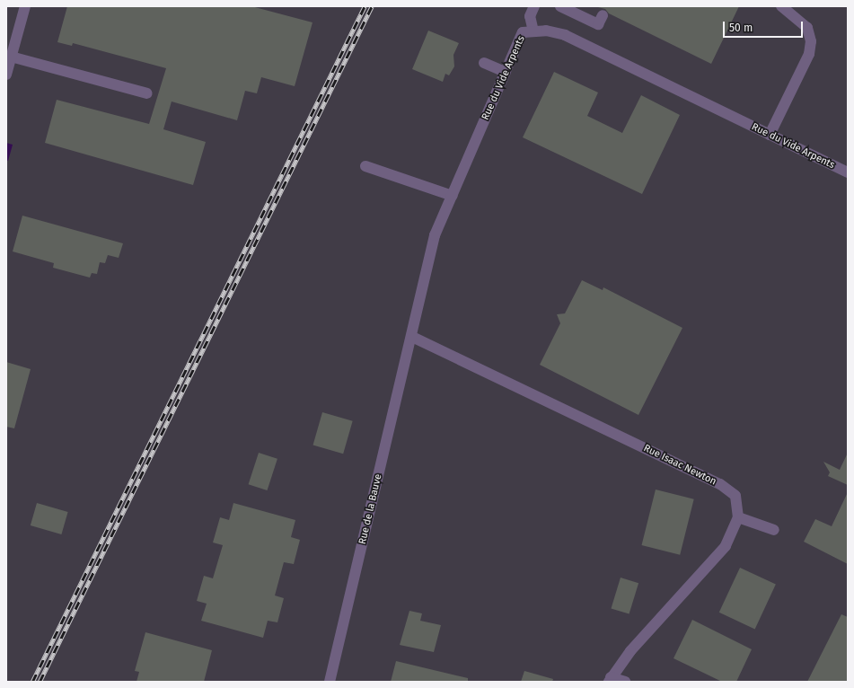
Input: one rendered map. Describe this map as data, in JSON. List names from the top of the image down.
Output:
{
  "streets": {
    "street": ["Rue du Vide Arpents", "Rue Isaac Newton", "Rue de la Bauve"]
  },
  "crossings": [
    ["Rue du Vide Arpents", "Rue Isaac Newton"],
    ["Rue du Vide Arpents", "Rue de la Bauve"],
    ["Rue Isaac Newton", "Rue de la Bauve"]
  ],
  "scale_bar": "50 m"
}
